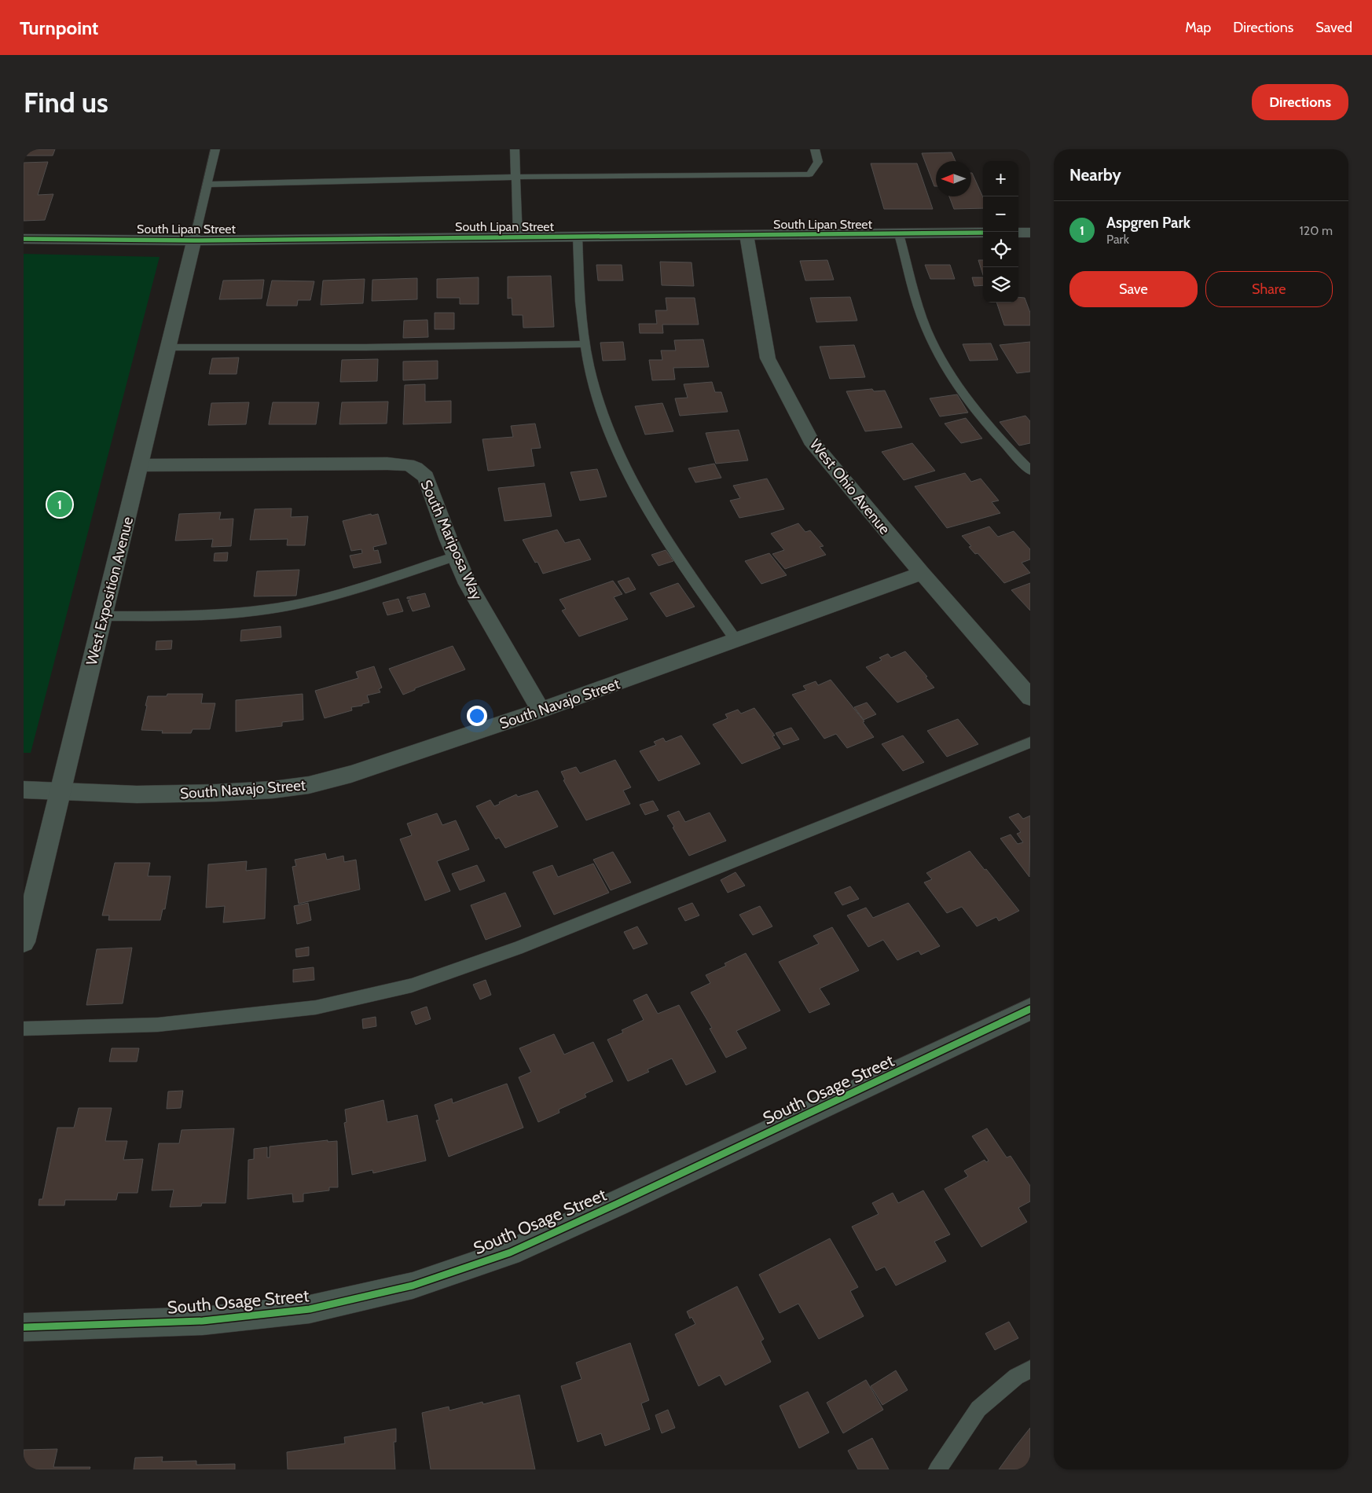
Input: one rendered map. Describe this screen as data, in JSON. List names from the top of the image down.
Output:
{
  "streets": {
    "street": [
      "South Lipan Street",
      "West Ohio Avenue",
      "South Mariposa Way",
      "West Exposition Avenue",
      "South Navajo Street",
      "South Osage Street"
    ]
  },
  "crossings": [
    ["South Lipan Street", "West Ohio Avenue"],
    ["South Lipan Street", "West Exposition Avenue"],
    ["West Ohio Avenue", "South Navajo Street"],
    ["South Mariposa Way", "West Exposition Avenue"],
    ["South Mariposa Way", "South Navajo Street"],
    ["West Exposition Avenue", "South Navajo Street"]
  ],
  "north": "left",
  "page": {
    "header": "Turnpoint",
    "nav": ["Map", "Directions", "Saved"],
    "buttons": [
      "Directions",
      ["Save", "Share"]
    ],
    "title": "Find us",
    "heading": "Nearby",
    "map_buttons": ["+", "−"],
    "list": [
      {
        "mark": "1",
        "name": "Aspgren Park",
        "note": "Park",
        "value": "120 m"
      }
    ],
    "pins": "1"
  }
}
